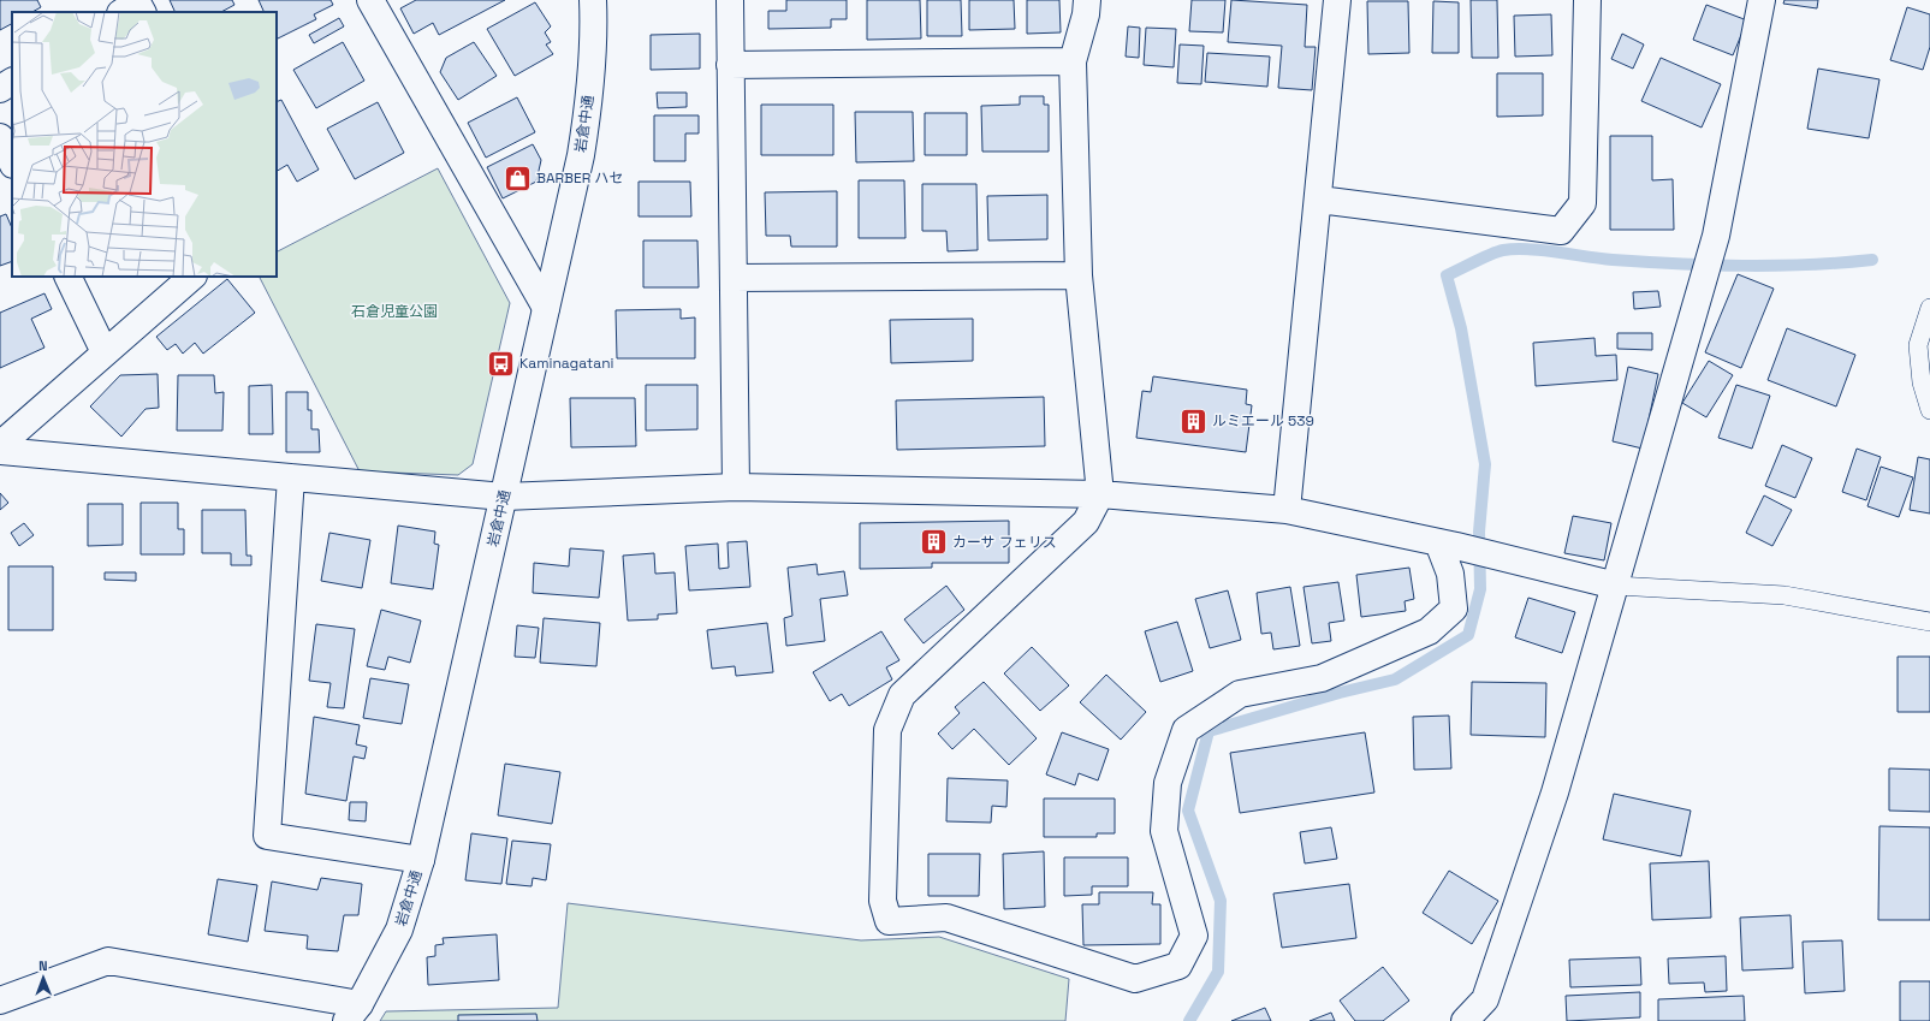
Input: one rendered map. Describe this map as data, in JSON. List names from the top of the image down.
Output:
{
  "streets": {
    "street": ["岩倉中通"]
  },
  "parks": ["石倉児童公園"],
  "places": {
    "shop": ["BARBER ハセ"],
    "bus stop": ["Kaminagatani"],
    "building": ["ルミエール 539", "カーサ フェリス"]
  },
  "north": "top"
}
